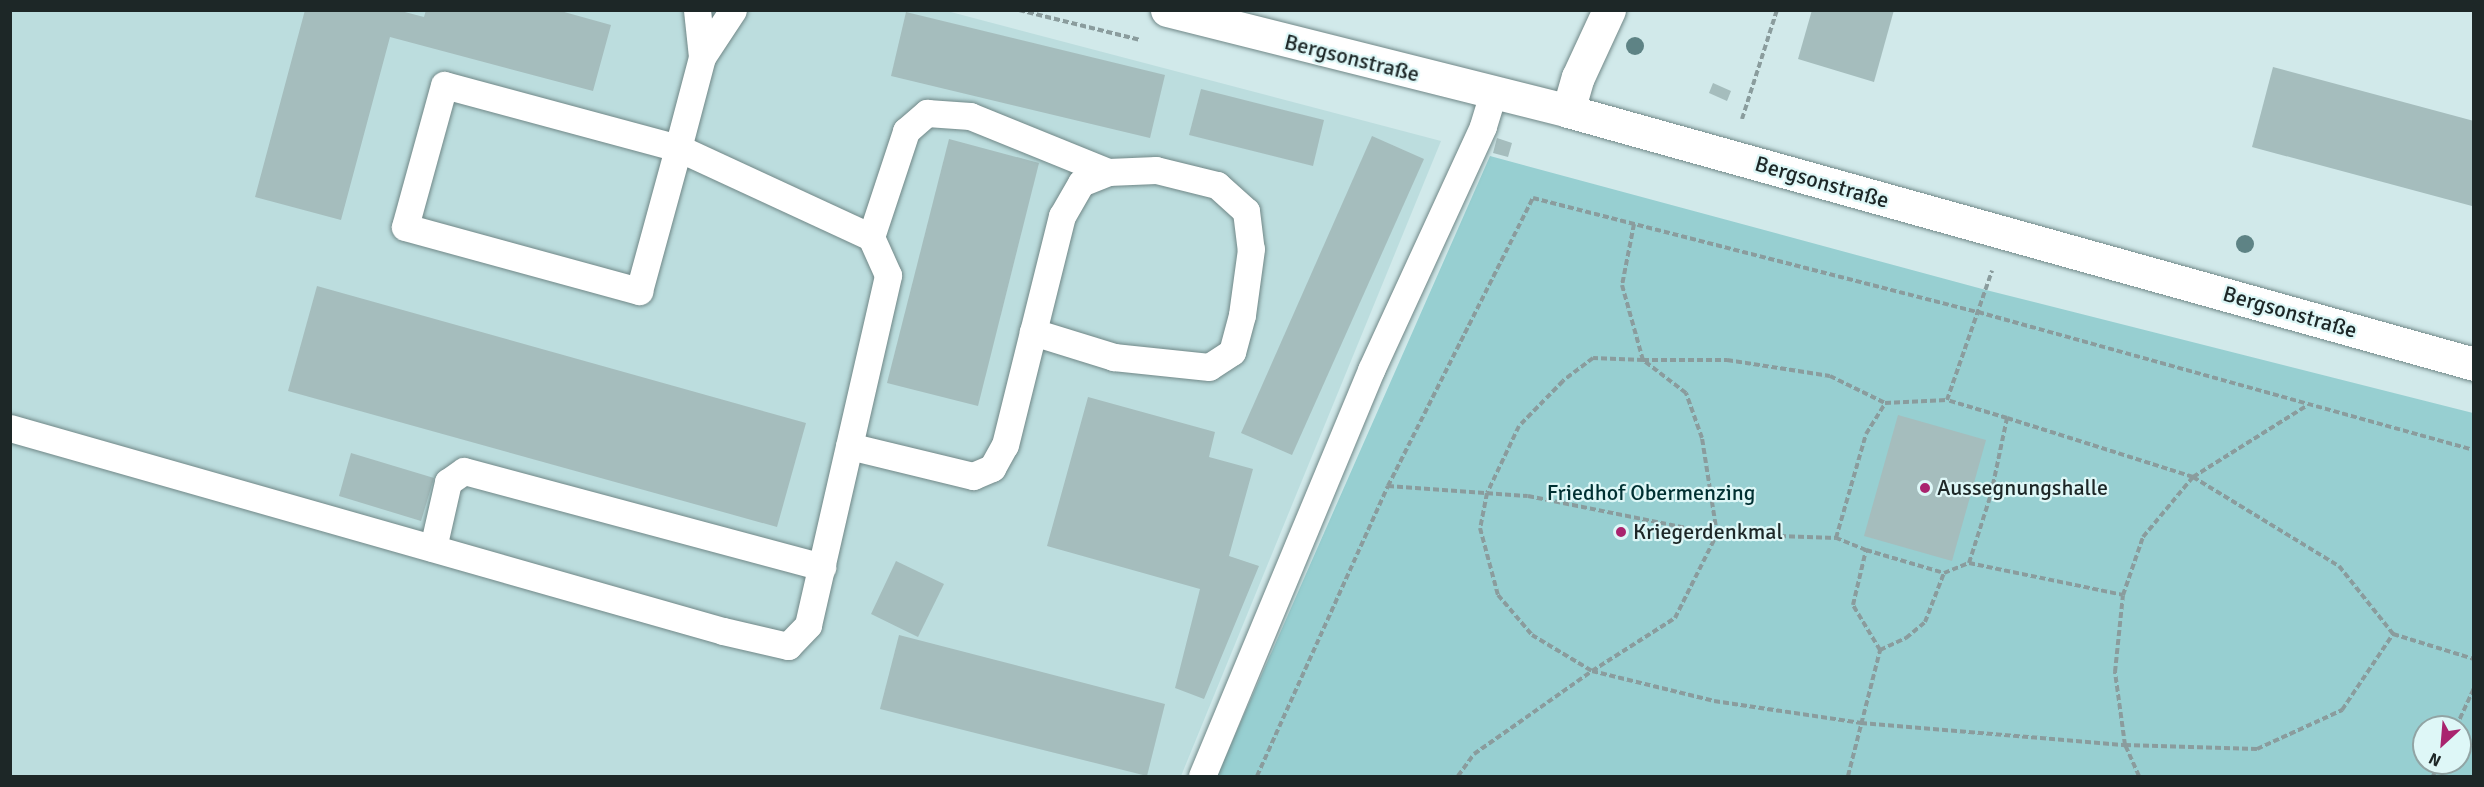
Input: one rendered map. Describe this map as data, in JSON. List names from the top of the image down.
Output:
{
  "streets": {
    "street": ["Bergsonstraße"]
  },
  "parks": ["Friedhof Obermenzing"],
  "places": ["Aussegnungshalle", "Kriegerdenkmal"],
  "north": "bottom left"
}
